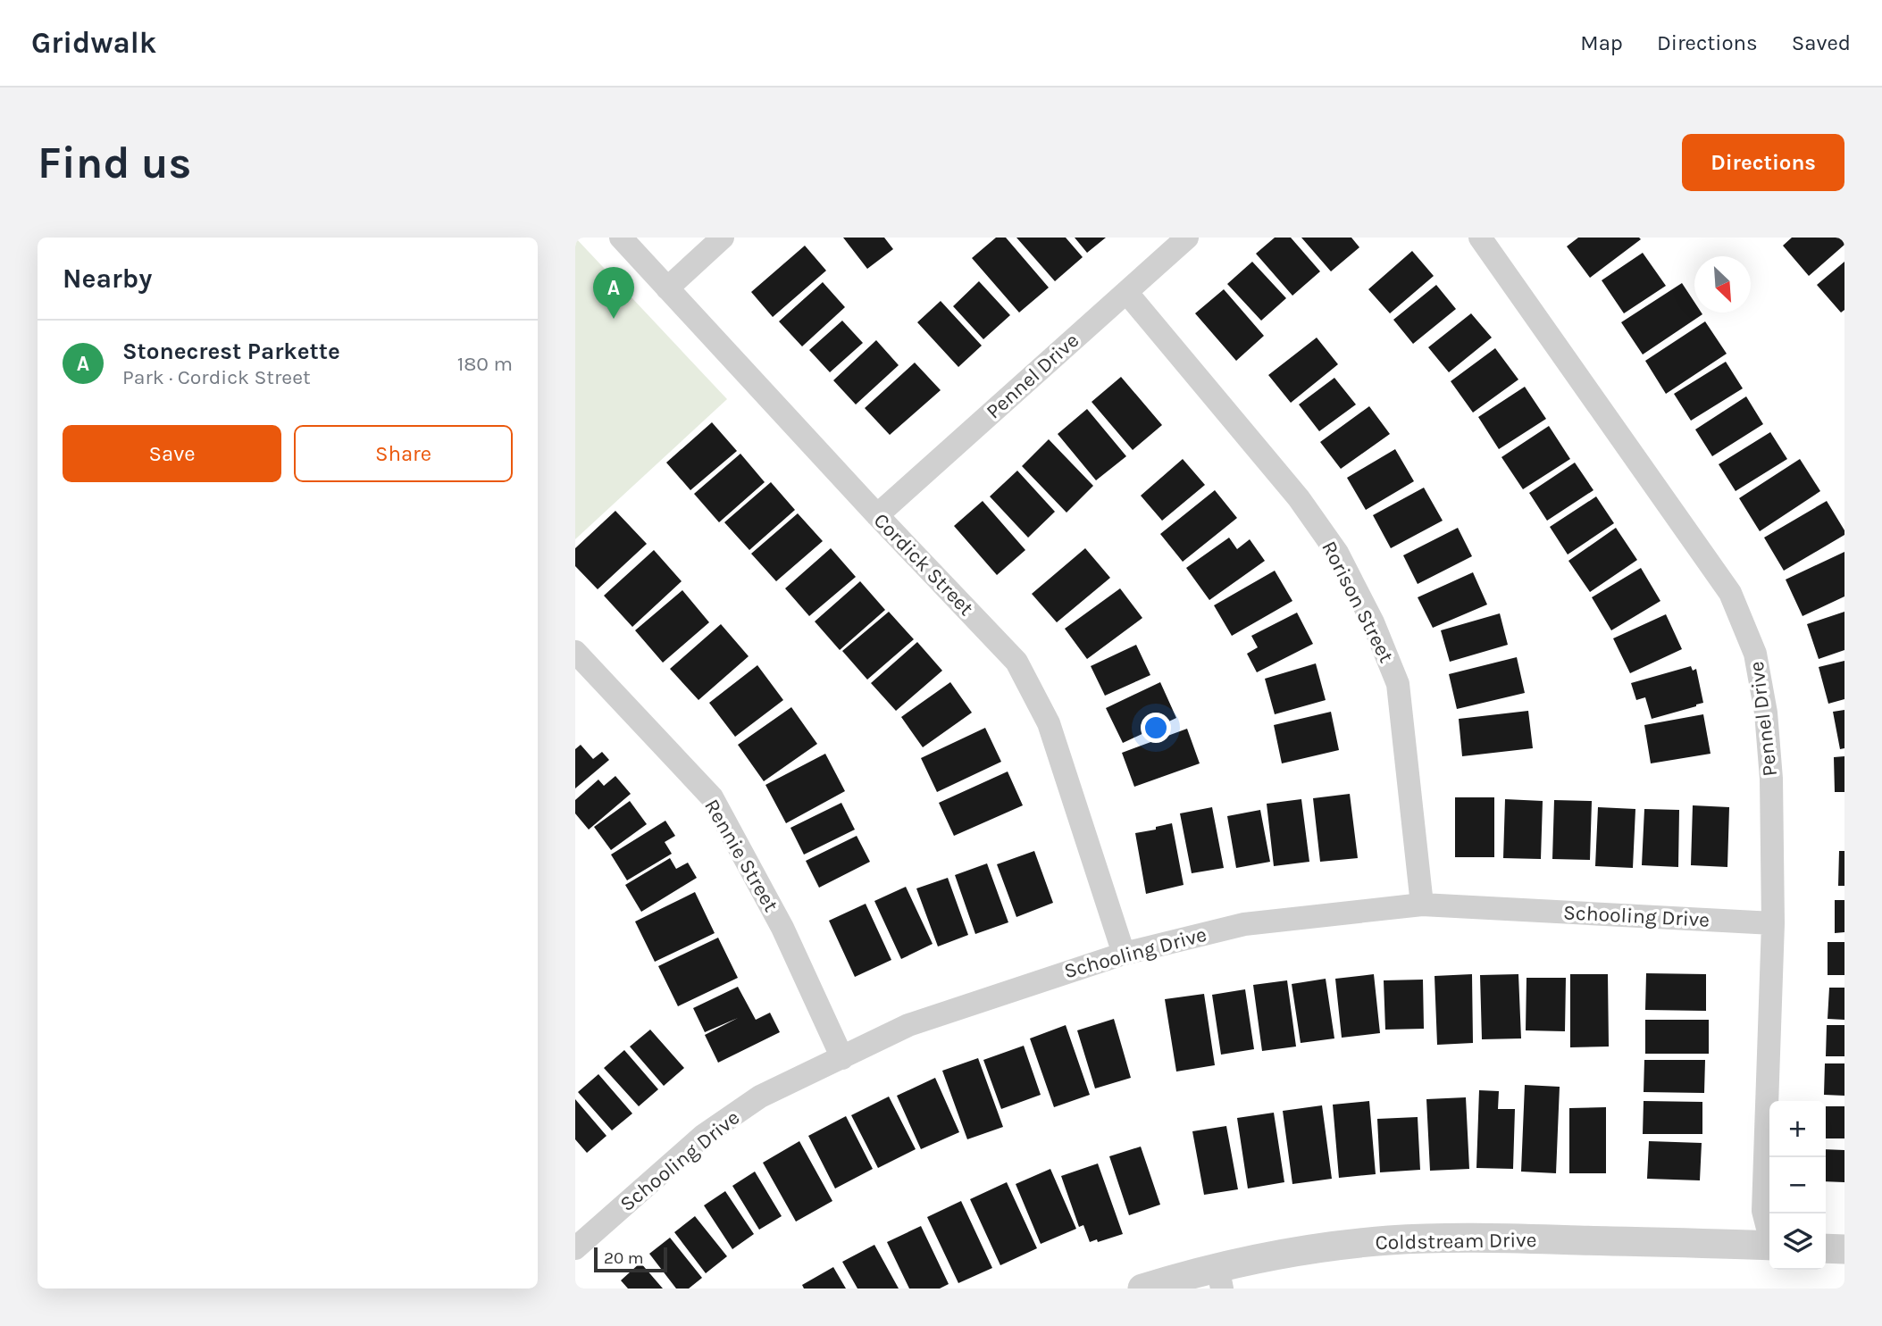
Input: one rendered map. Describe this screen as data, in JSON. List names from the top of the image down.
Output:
{
  "streets": {
    "street": [
      "Pennel Drive",
      "Cordick Street",
      "Rorison Street",
      "Rennie Street",
      "Schooling Drive",
      "Coldstream Drive"
    ]
  },
  "crossings": [
    ["Pennel Drive", "Cordick Street"],
    ["Pennel Drive", "Rorison Street"],
    ["Pennel Drive", "Schooling Drive"],
    ["Cordick Street", "Schooling Drive"],
    ["Rorison Street", "Schooling Drive"],
    ["Rennie Street", "Schooling Drive"]
  ],
  "scale_bar": "20 m",
  "north": "bottom right",
  "page": {
    "header": "Gridwalk",
    "nav": ["Map", "Directions", "Saved"],
    "buttons": [
      "Directions",
      ["Save", "Share"]
    ],
    "title": "Find us",
    "heading": "Nearby",
    "pins": "A",
    "list": [
      {
        "mark": "A",
        "name": "Stonecrest Parkette",
        "note": "Park · Cordick Street",
        "value": "180 m"
      }
    ],
    "map_buttons": ["+", "−"],
    "scale": "20 m"
  }
}
